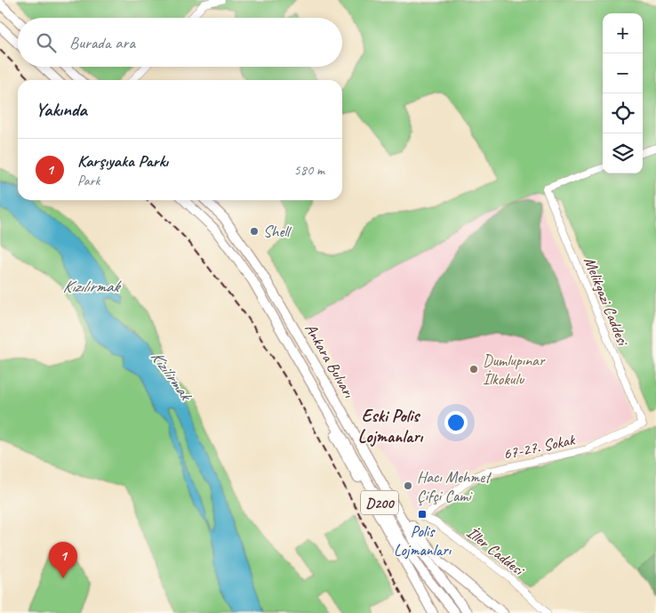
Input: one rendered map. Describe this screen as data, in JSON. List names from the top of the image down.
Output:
{
  "streets": {
    "highway": ["Ankara Bulvarı", "D200"],
    "street": ["Melikgazi Caddesi", "67-27. Sokak", "İller Caddesi"]
  },
  "crossings": [
    ["Melikgazi Caddesi", "67-27. Sokak"],
    ["67-27. Sokak", "İller Caddesi"]
  ],
  "districts": ["Eski Polis Lojmanları"],
  "water": ["Kızılırmak", "Kizilirmak"],
  "places": {
    "other": ["Shell", "Dumlupınar İlkokulu", "Hacı Mehmet Çifçi Cami"],
    "transit": ["Polis Lojmanları"]
  },
  "page": {
    "map_buttons": ["+", "−"],
    "search": "Burada ara",
    "heading": "Yakında",
    "list": [
      {
        "mark": "1",
        "name": "Karşıyaka Parkı",
        "note": "Park",
        "value": "580 m"
      }
    ],
    "pins": "1"
  }
}
